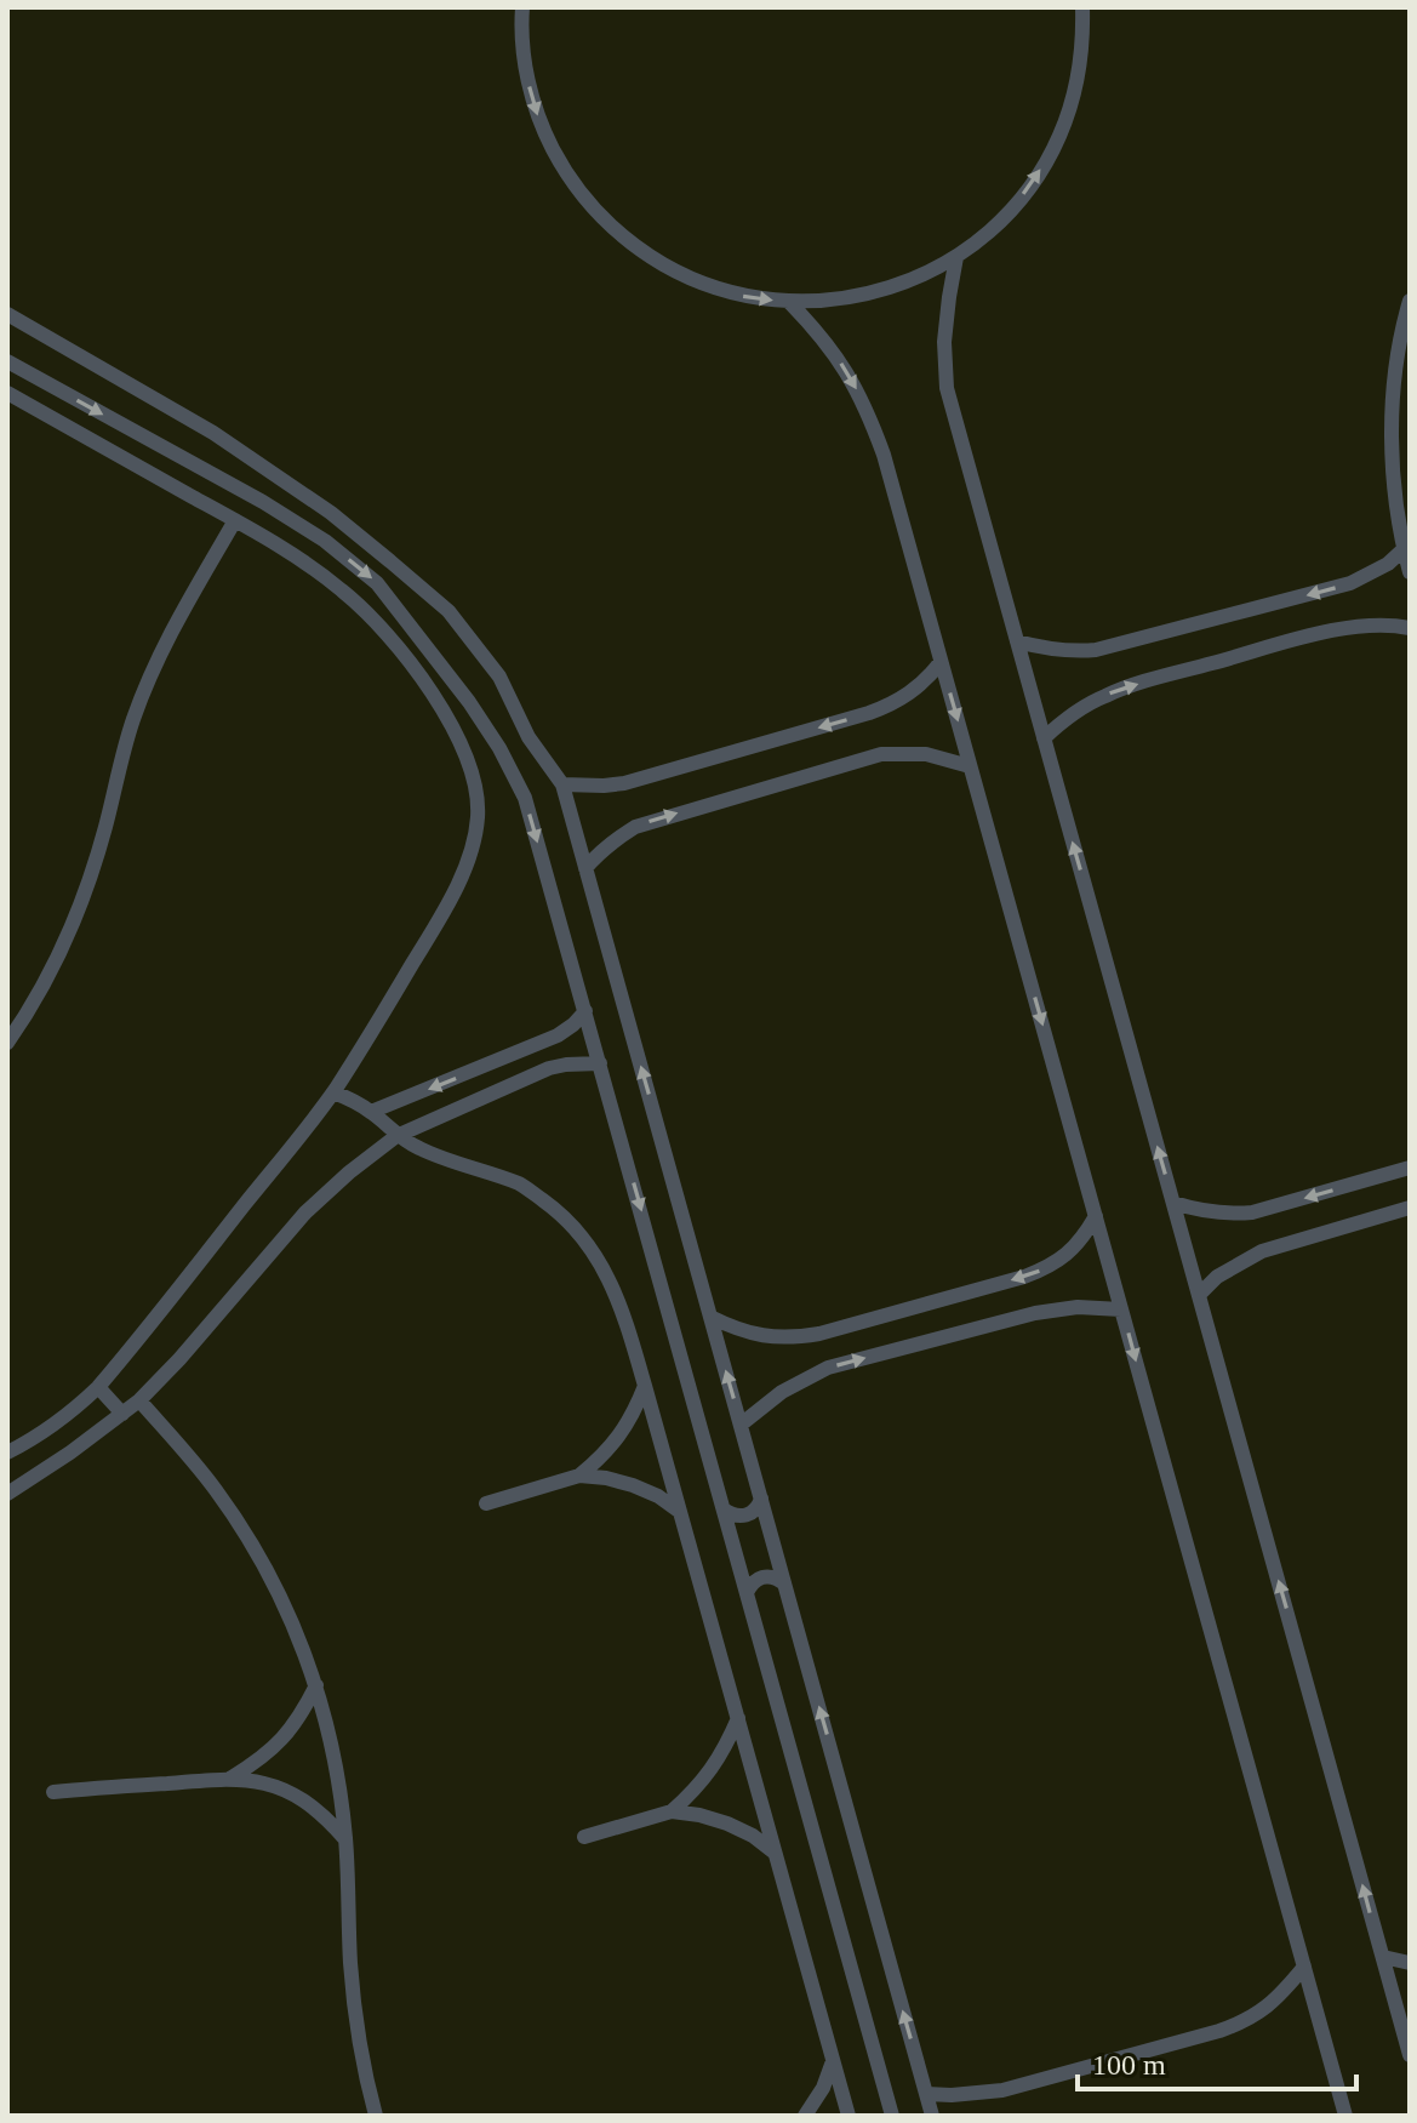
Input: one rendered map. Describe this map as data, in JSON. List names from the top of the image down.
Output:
{
  "scale_bar": "100 m"
}
